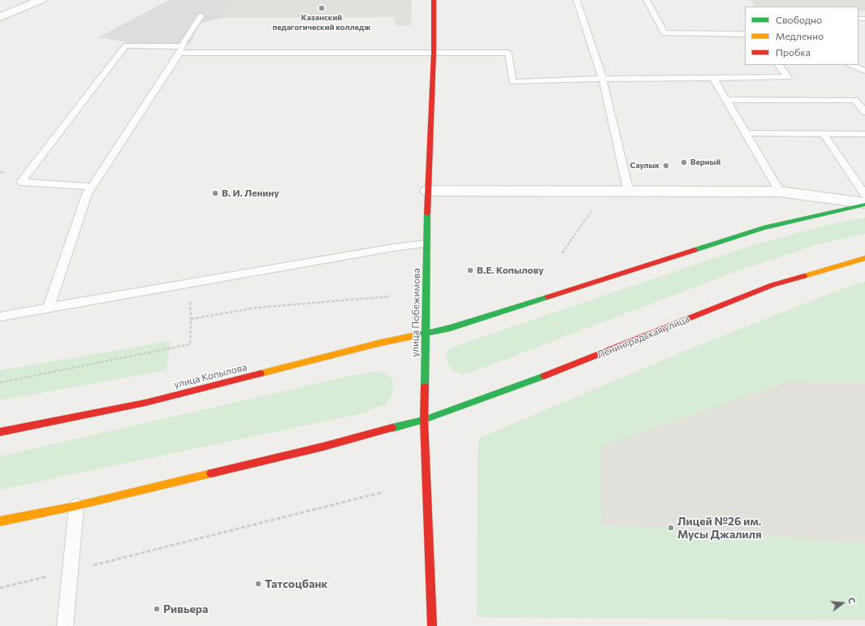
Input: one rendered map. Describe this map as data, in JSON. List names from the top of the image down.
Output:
{
  "streets": {
    "main road": ["улица Побежимова", "Ленинградская улица", "улица Копылова"]
  },
  "crossings": [
    ["улица Побежимова", "Ленинградская улица"],
    ["улица Побежимова", "улица Копылова"]
  ],
  "places": [
    "Казанский педагогический колледж",
    "Верный",
    "Саулык",
    "В. И. Ленину",
    "В.Е. Копылову",
    "Лицей №26 им. Мусы Джалиля",
    "Татсоцбанк",
    "Ривьера"
  ],
  "legend": ["Свободно", "Медленно", "Пробка"],
  "north": "right"
}
